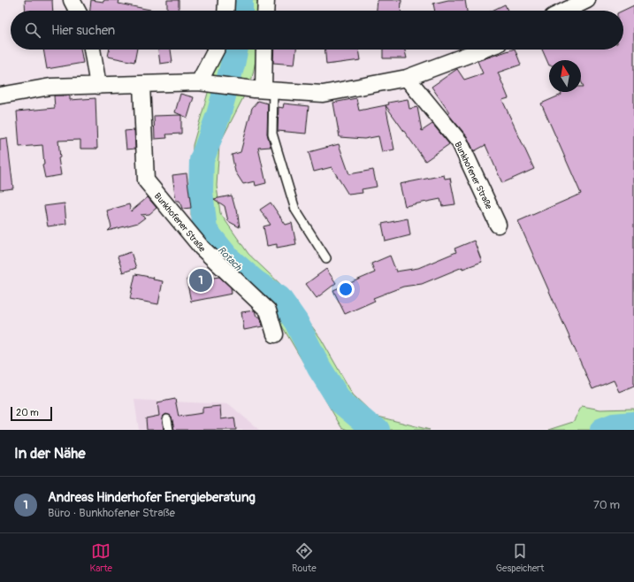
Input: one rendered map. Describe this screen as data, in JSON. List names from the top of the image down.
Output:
{
  "streets": {
    "street": ["Bunkhofener Straße"]
  },
  "water": ["Rotach"],
  "scale_bar": "20 m",
  "north": "top",
  "page": {
    "search": "Hier suchen",
    "pins": "1",
    "scale": "20 m",
    "heading": "In der Nähe",
    "list": [
      {
        "mark": "1",
        "name": "Andreas Hinderhofer Energieberatung",
        "note": "Büro · Bunkhofener Straße",
        "value": "70 m"
      }
    ],
    "nav": ["Karte", "Route", "Gespeichert"]
  }
}
